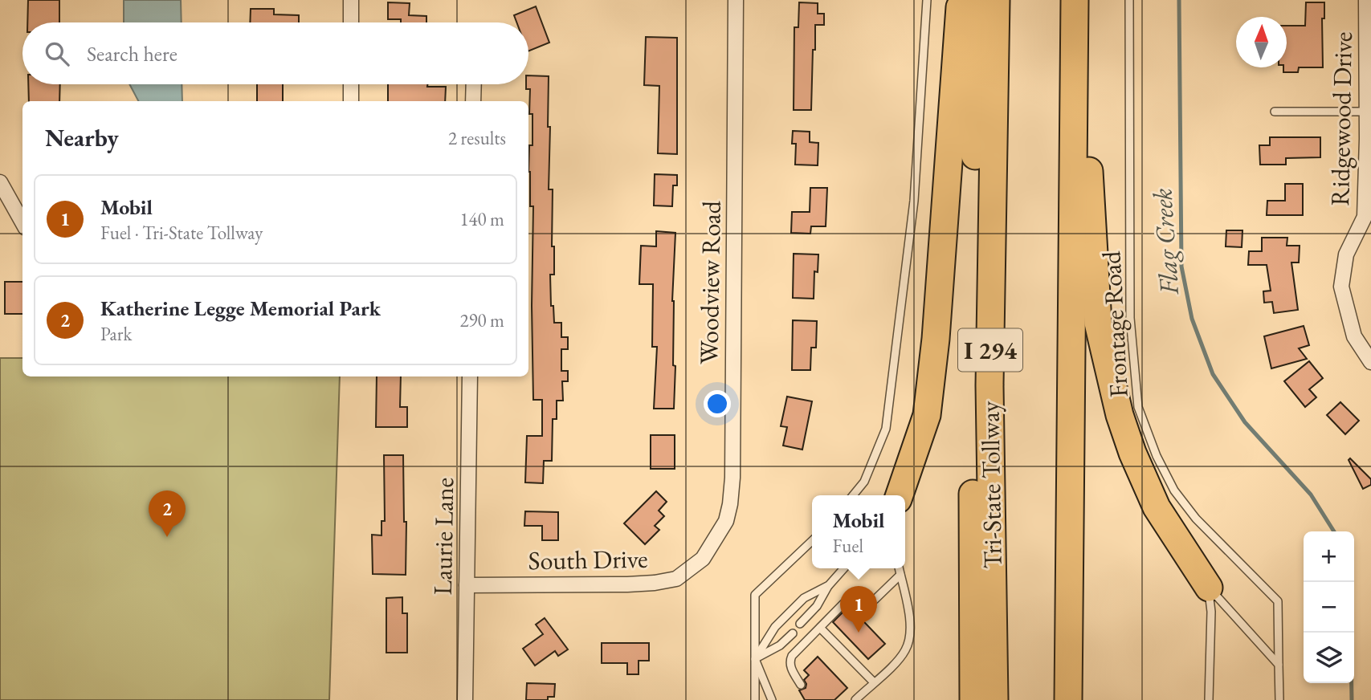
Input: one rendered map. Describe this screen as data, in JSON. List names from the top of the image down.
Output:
{
  "streets": {
    "highway": ["I 294", "Tri-State Tollway"],
    "street": [
      "Ridgewood Drive",
      "Woodview Road",
      "Laurie Lane",
      "South Drive"
    ],
    "lane": ["Frontage Road"]
  },
  "crossings": [
    ["Woodview Road", "South Drive"],
    ["Laurie Lane", "South Drive"]
  ],
  "water": ["Flag Creek"],
  "north": "top",
  "page": {
    "search": "Search here",
    "heading": ["Nearby", "2 results"],
    "list": [
      {
        "mark": "1",
        "name": "Mobil",
        "note": "Fuel · Tri-State Tollway",
        "value": "140 m"
      },
      {
        "mark": "2",
        "name": "Katherine Legge Memorial Park",
        "note": "Park",
        "value": "290 m"
      }
    ],
    "pins": ["2", "1"],
    "popup": ["Mobil", "Fuel"],
    "map_buttons": ["+", "−"]
  }
}
